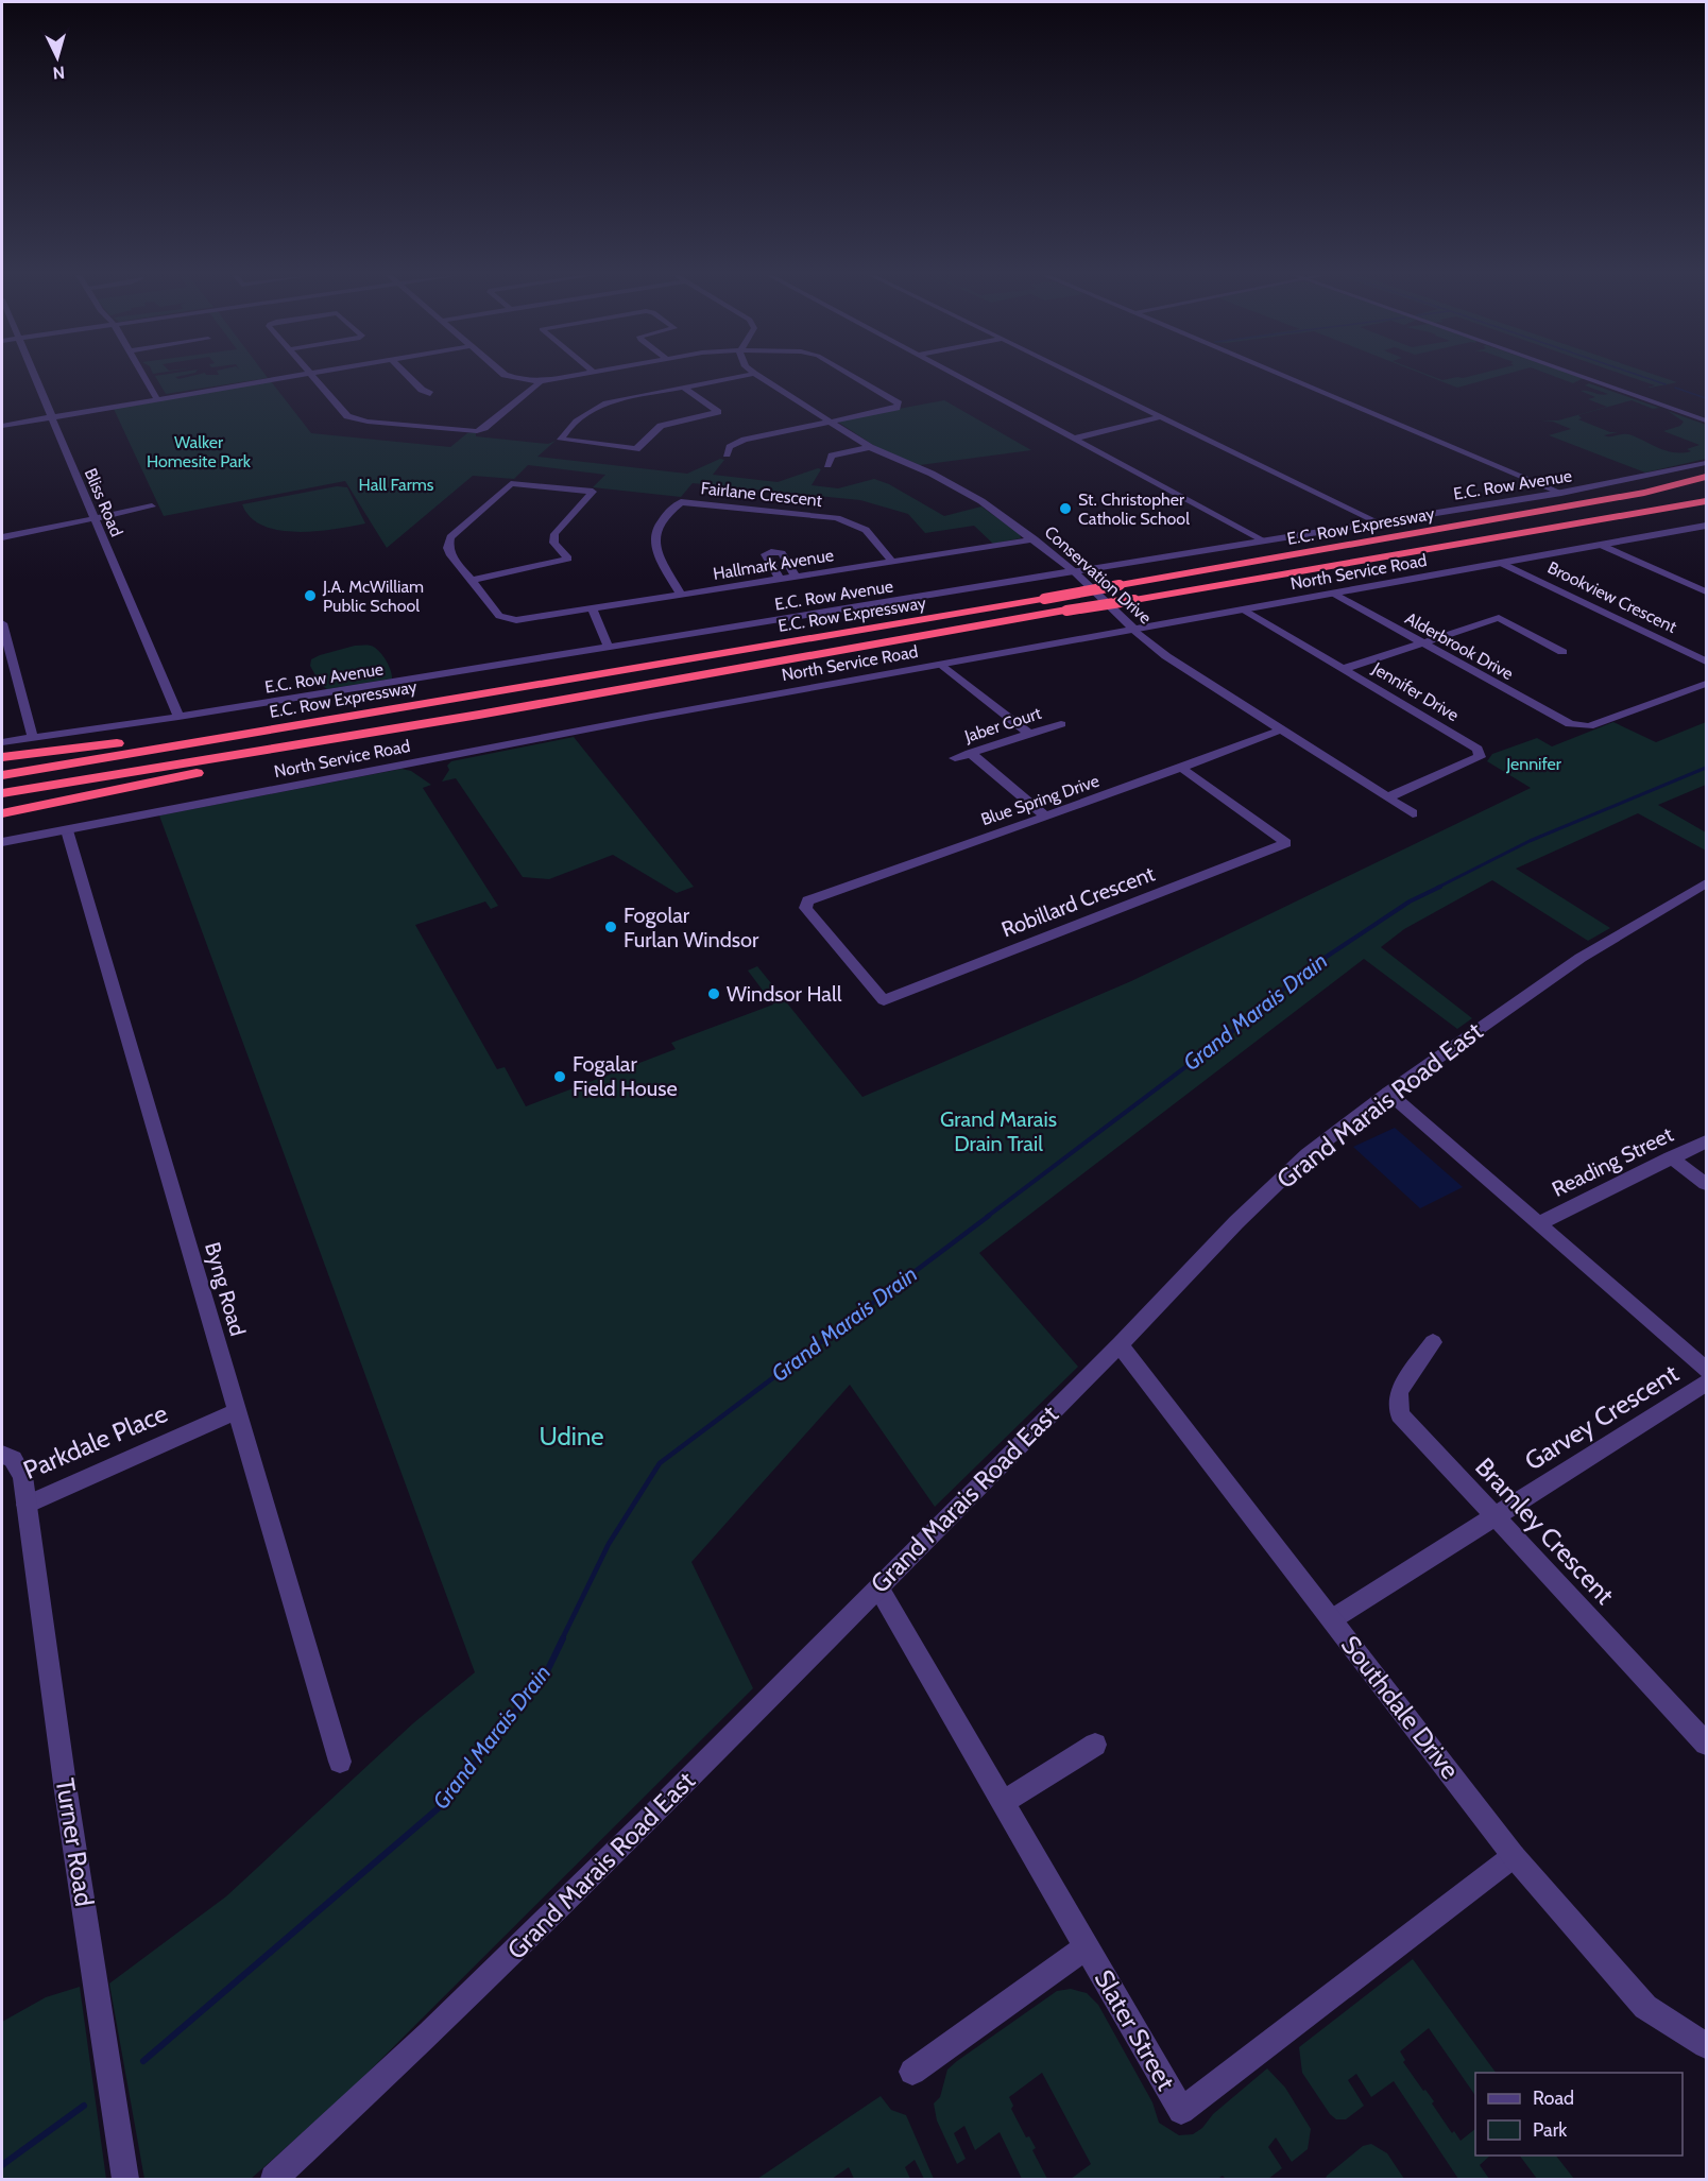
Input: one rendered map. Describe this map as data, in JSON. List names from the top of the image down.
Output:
{
  "streets": {
    "highway": ["E.C. Row Expressway"],
    "street": [
      "E.C. Row Avenue",
      "Fairlane Crescent",
      "Bliss Road",
      "Hallmark Avenue",
      "North Service Road",
      "Conservation Drive",
      "Brookview Crescent",
      "Alderbrook Drive",
      "Jennifer Drive",
      "Jaber Court",
      "Blue Spring Drive",
      "Robillard Crescent",
      "Grand Marais Road East",
      "Reading Street",
      "Byng Road",
      "Garvey Crescent",
      "Parkdale Place",
      "Bramley Crescent",
      "Southdale Drive",
      "Turner Road",
      "Slater Street"
    ]
  },
  "crossings": [
    ["E.C. Row Avenue", "Bliss Road"],
    ["E.C. Row Avenue", "Conservation Drive"],
    ["Fairlane Crescent", "Hallmark Avenue"],
    ["Hallmark Avenue", "Conservation Drive"],
    ["North Service Road", "Conservation Drive"],
    ["North Service Road", "Brookview Crescent"],
    ["North Service Road", "Alderbrook Drive"],
    ["North Service Road", "Jennifer Drive"],
    ["North Service Road", "Byng Road"],
    ["Conservation Drive", "Jennifer Drive"],
    ["Conservation Drive", "Blue Spring Drive"],
    ["Blue Spring Drive", "Robillard Crescent"],
    ["Grand Marais Road East", "Garvey Crescent"],
    ["Grand Marais Road East", "Southdale Drive"],
    ["Grand Marais Road East", "Slater Street"],
    ["Reading Street", "Garvey Crescent"],
    ["Byng Road", "Parkdale Place"],
    ["Garvey Crescent", "Bramley Crescent"],
    ["Garvey Crescent", "Southdale Drive"],
    ["Parkdale Place", "Turner Road"],
    ["Southdale Drive", "Slater Street"]
  ],
  "water": ["Grand Marais Drain"],
  "parks": [
    "Walker Homesite Park",
    "Hall Farms",
    "Jennifer",
    "Grand Marais Drain Trail",
    "Udine"
  ],
  "places": [
    "St. Christopher Catholic School",
    "J.A. McWilliam Public School",
    "Fogolar Furlan Windsor",
    "Windsor Hall",
    "Fogalar Field House"
  ],
  "legend": ["Road", "Park"],
  "north": "bottom"
}
